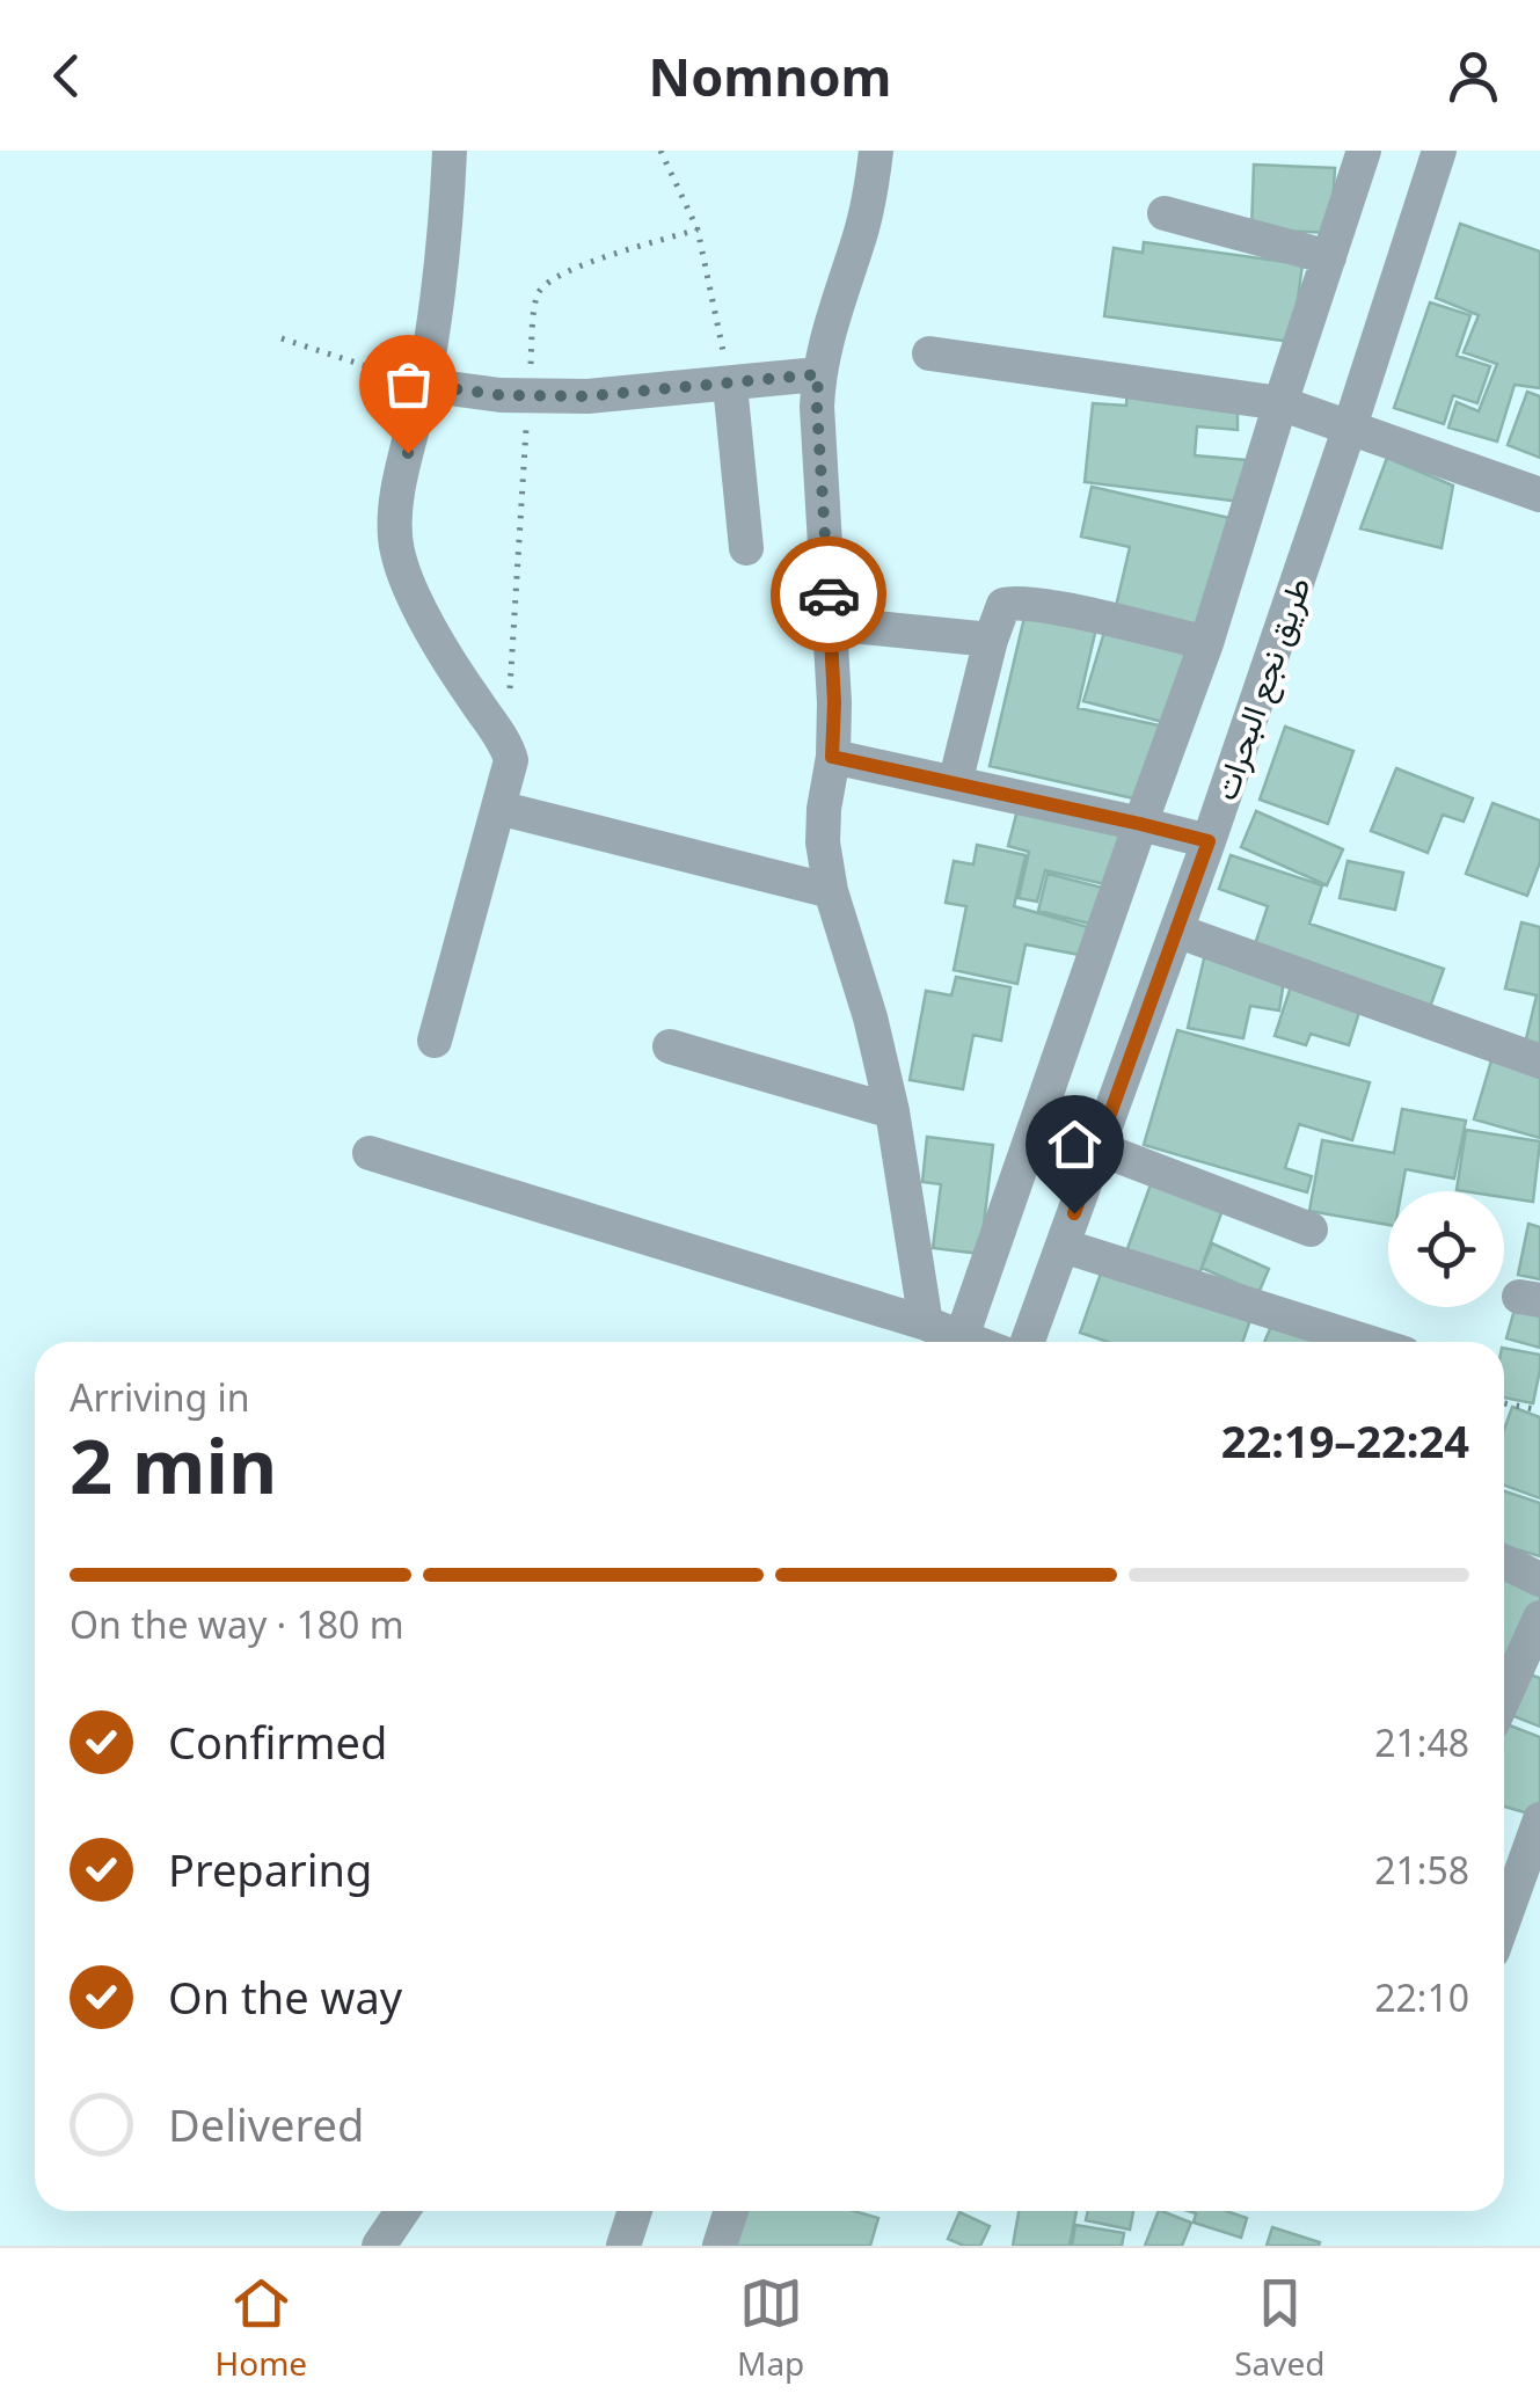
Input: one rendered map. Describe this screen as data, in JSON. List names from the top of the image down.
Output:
{
  "streets": {
    "street": ["طريق نجع البحرات"]
  },
  "page": {
    "header": "Nomnom",
    "heading": ["2 min", "Arriving in", "22:19–22:24"],
    "bar": "On the way · 180 m",
    "list": [
      ["Confirmed", "21:48"],
      ["Preparing", "21:58"],
      ["On the way", "22:10"],
      "Delivered"
    ],
    "tabs": ["Home", "Map", "Saved"]
  }
}
